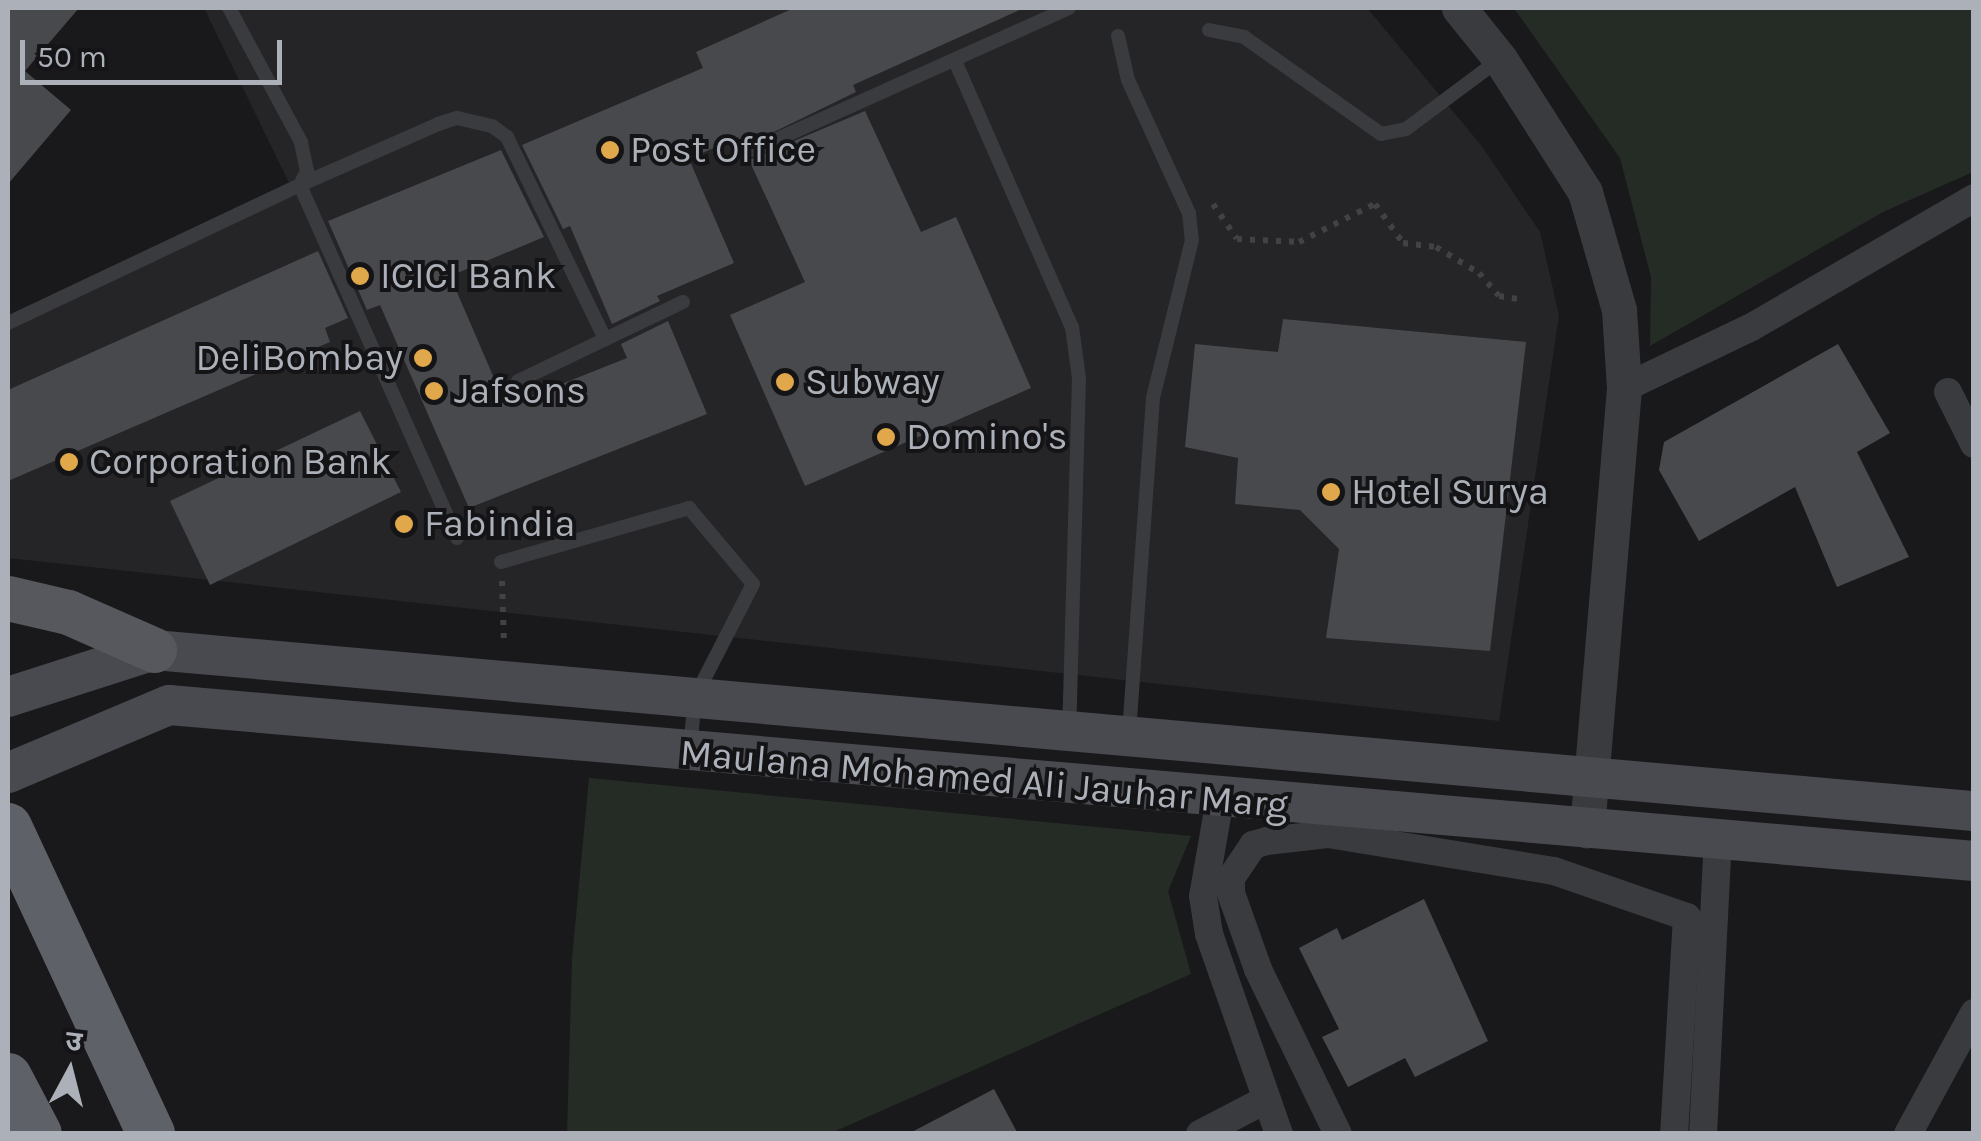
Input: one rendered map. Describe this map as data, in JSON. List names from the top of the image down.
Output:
{
  "streets": {
    "main road": ["Maulana Mohamed Ali Jauhar Marg"]
  },
  "places": [
    "Post Office",
    "ICICI Bank",
    "DeliBombay",
    "Subway",
    "Jafsons",
    "Domino's",
    "Corporation Bank",
    "Hotel Surya",
    "Fabindia"
  ],
  "scale_bar": "50 m",
  "north": "top"
}
